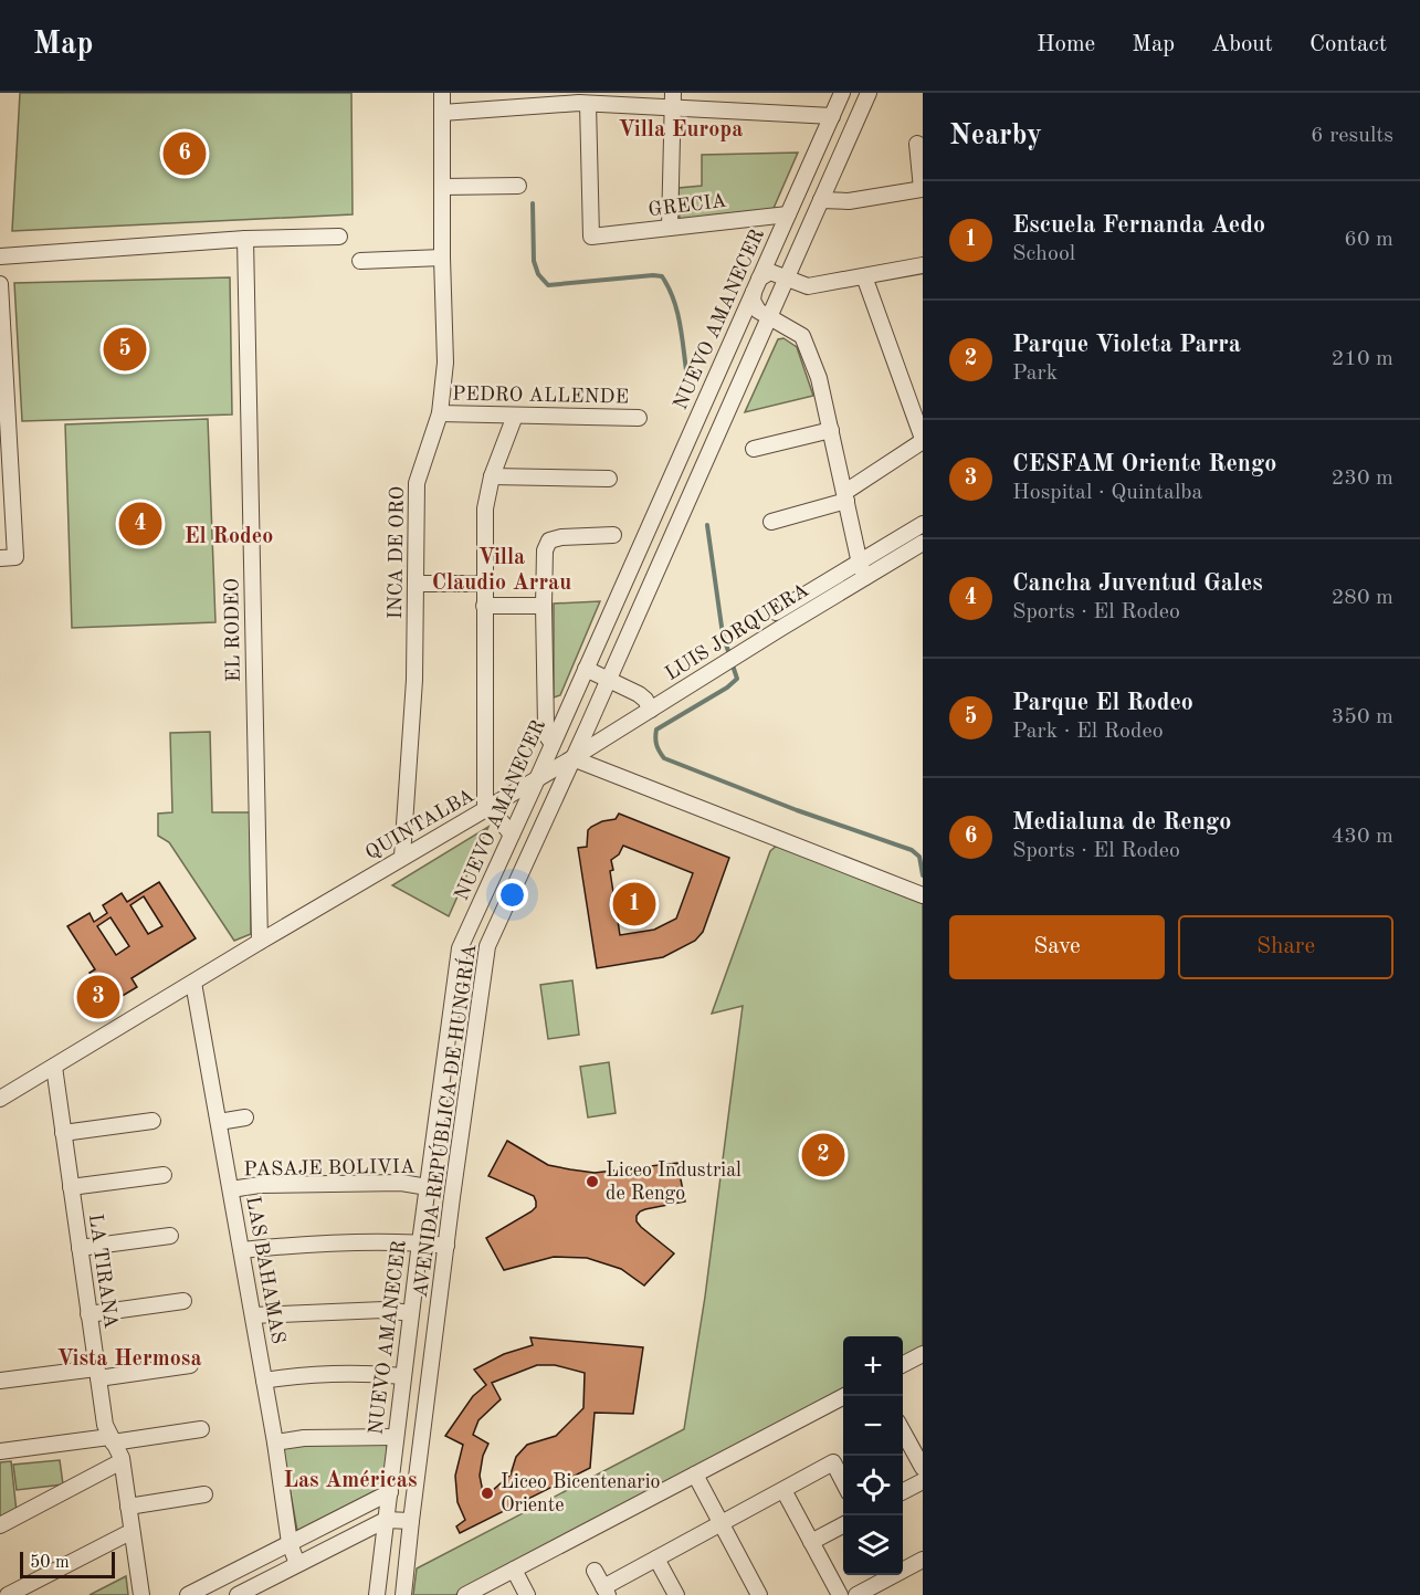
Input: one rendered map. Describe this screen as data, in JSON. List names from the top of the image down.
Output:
{
  "streets": {
    "street": [
      "GRECIA",
      "NUEVO AMANECER",
      "PEDRO ALLENDE",
      "INCA DE ORO",
      "EL RODEO",
      "LUIS JORQUERA",
      "QUINTALBA",
      "AVENIDA REPÚBLICA DE HUNGRÍA",
      "PASAJE BOLIVIA",
      "LAS BAHAMAS",
      "LA TIRANA"
    ]
  },
  "crossings": [
    ["GRECIA", "NUEVO AMANECER"],
    ["NUEVO AMANECER", "QUINTALBA"],
    ["NUEVO AMANECER", "PASAJE BOLIVIA"],
    ["PEDRO ALLENDE", "INCA DE ORO"],
    ["INCA DE ORO", "QUINTALBA"],
    ["EL RODEO", "QUINTALBA"],
    ["LUIS JORQUERA", "QUINTALBA"],
    ["LUIS JORQUERA", "AVENIDA REPÚBLICA DE HUNGRÍA"],
    ["QUINTALBA", "AVENIDA REPÚBLICA DE HUNGRÍA"],
    ["QUINTALBA", "LAS BAHAMAS"],
    ["QUINTALBA", "LA TIRANA"],
    ["PASAJE BOLIVIA", "LAS BAHAMAS"]
  ],
  "districts": [
    "Villa Europa",
    "El Rodeo",
    "Villa Claudio Arrau",
    "Vista Hermosa",
    "Las Américas"
  ],
  "places": ["Liceo Industrial de Rengo", "Liceo Bicentenario Oriente"],
  "scale_bar": "50 m",
  "page": {
    "header": "Map",
    "nav": [
      "Home",
      "Map",
      "About",
      "Contact"
    ],
    "heading": ["Nearby", "6 results"],
    "pins": [
      "6",
      "5",
      "4",
      "1",
      "3",
      "2"
    ],
    "list": [
      {
        "mark": "1",
        "name": "Escuela Fernanda Aedo",
        "note": "School",
        "value": "60 m"
      },
      {
        "mark": "2",
        "name": "Parque Violeta Parra",
        "note": "Park",
        "value": "210 m"
      },
      {
        "mark": "3",
        "name": "CESFAM Oriente Rengo",
        "note": "Hospital · Quintalba",
        "value": "230 m"
      },
      {
        "mark": "4",
        "name": "Cancha Juventud Gales",
        "note": "Sports · El Rodeo",
        "value": "280 m"
      },
      {
        "mark": "5",
        "name": "Parque El Rodeo",
        "note": "Park · El Rodeo",
        "value": "350 m"
      },
      {
        "mark": "6",
        "name": "Medialuna de Rengo",
        "note": "Sports · El Rodeo",
        "value": "430 m"
      }
    ],
    "buttons": ["Save", "Share"],
    "map_buttons": ["+", "−"],
    "scale": "50 m"
  }
}
